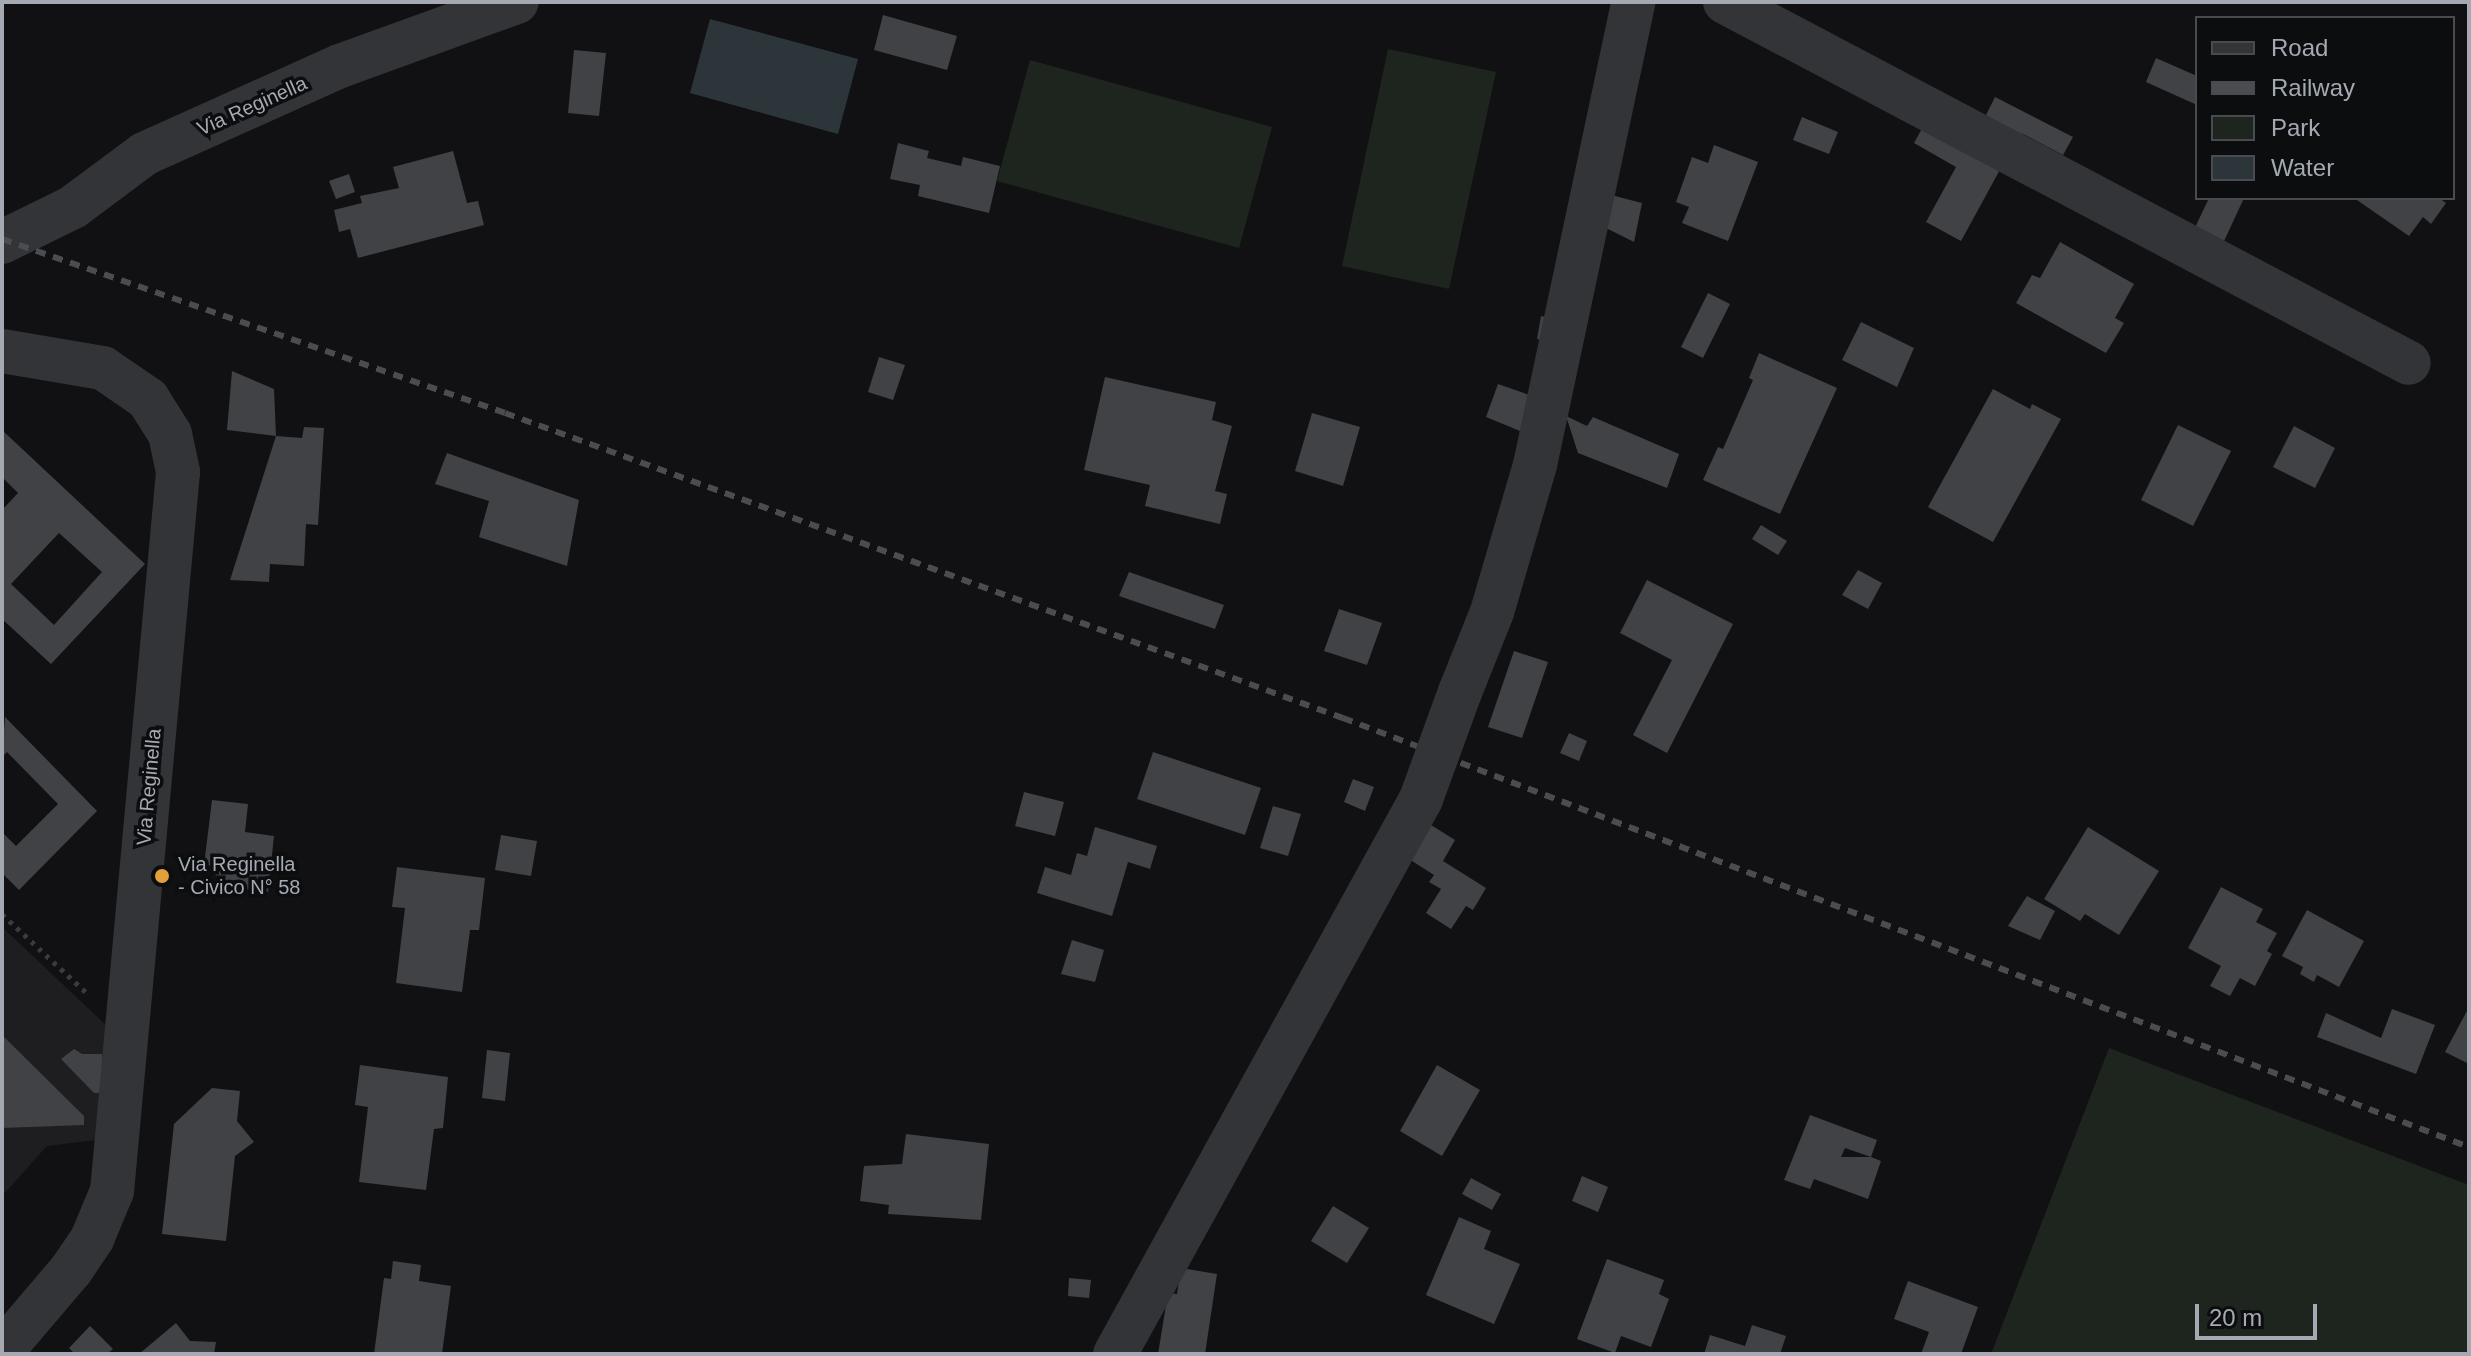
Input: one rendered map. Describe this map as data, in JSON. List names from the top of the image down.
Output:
{
  "streets": {
    "street": ["Via Reginella"]
  },
  "places": ["Via Reginella - Civico N° 58"],
  "legend": [
    "Road",
    "Railway",
    "Park",
    "Water"
  ],
  "scale_bar": "20 m"
}
